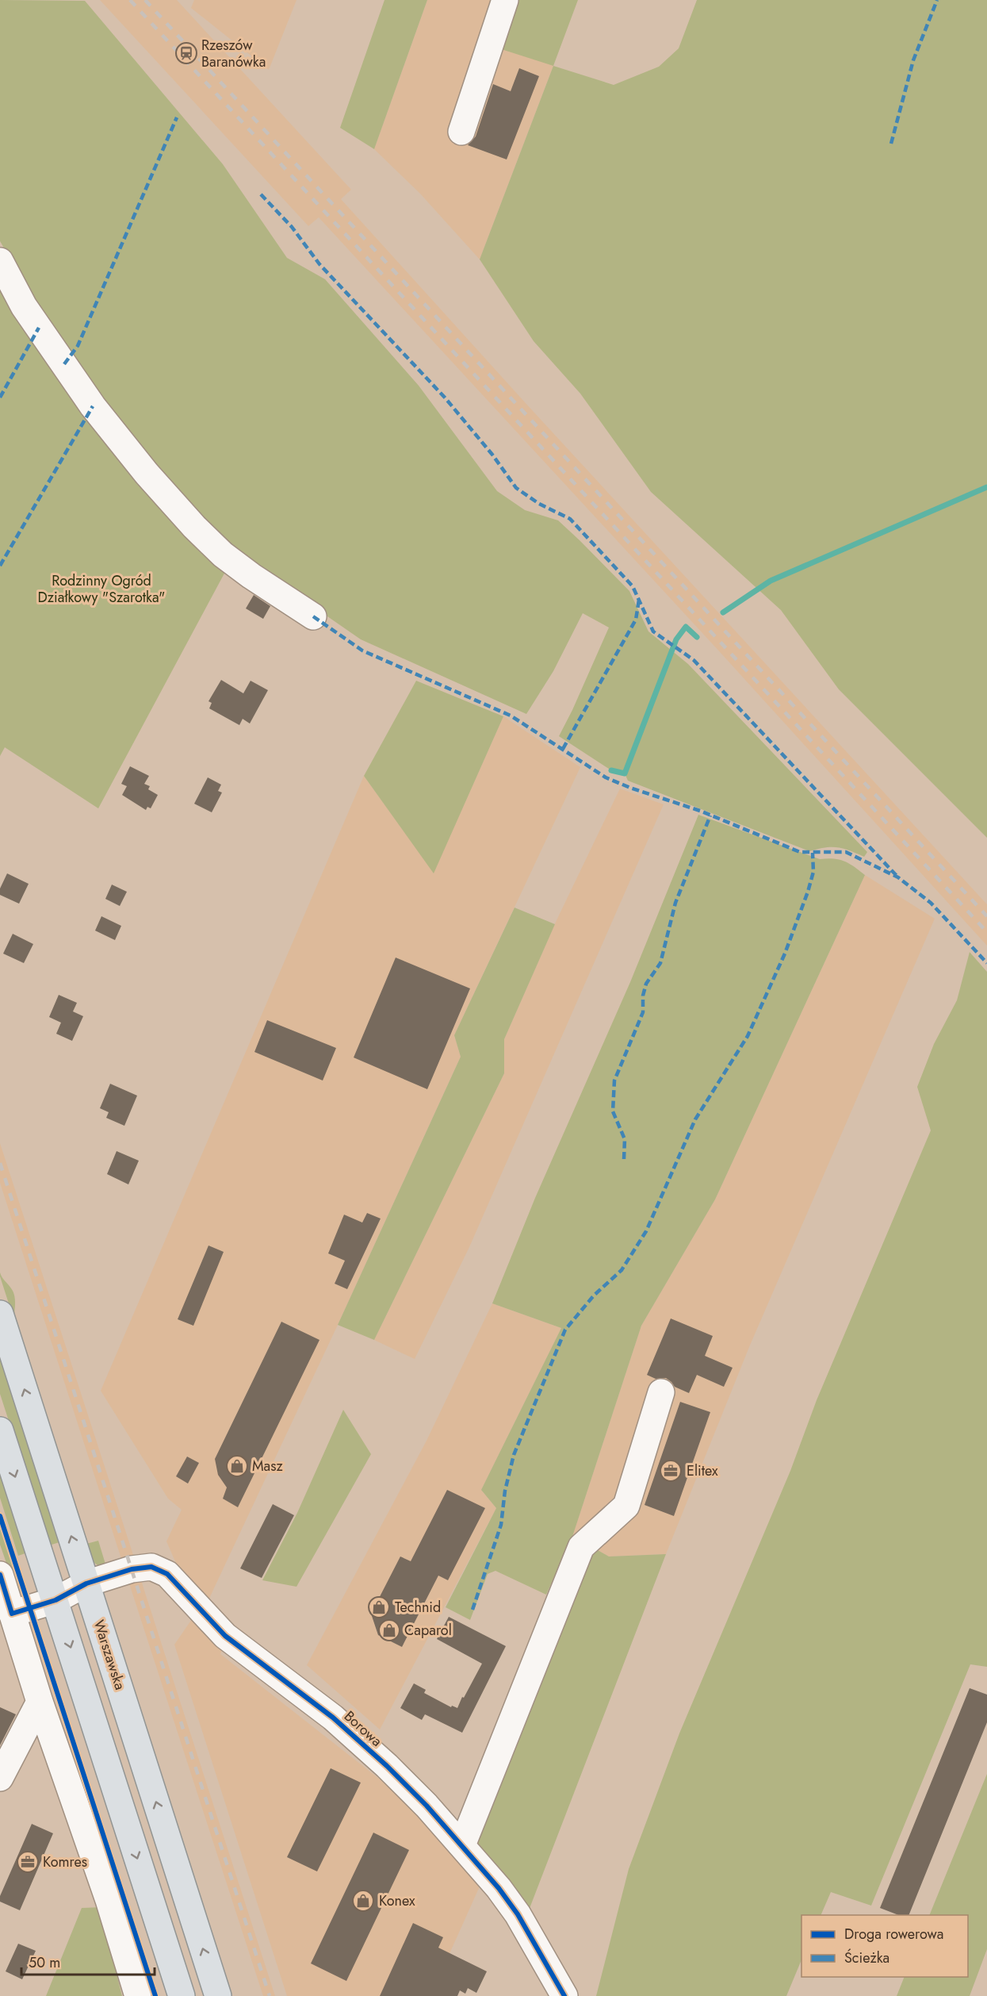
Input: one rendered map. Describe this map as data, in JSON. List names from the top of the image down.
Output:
{
  "streets": {
    "main road": ["Warszawska"],
    "street": ["Borowa"]
  },
  "crossings": [
    ["Warszawska", "Borowa"]
  ],
  "parks": ["Rodzinny Ogród Działkowy \"Szarotka\""],
  "places": {
    "station": ["Rzeszów Baranówka"],
    "shop": [
      "Masz",
      "Technid",
      "Caparol",
      "Konex"
    ],
    "office": ["Elitex", "Komres"]
  },
  "legend": ["Droga rowerowa", "Ścieżka"],
  "scale_bar": "50 m"
}
